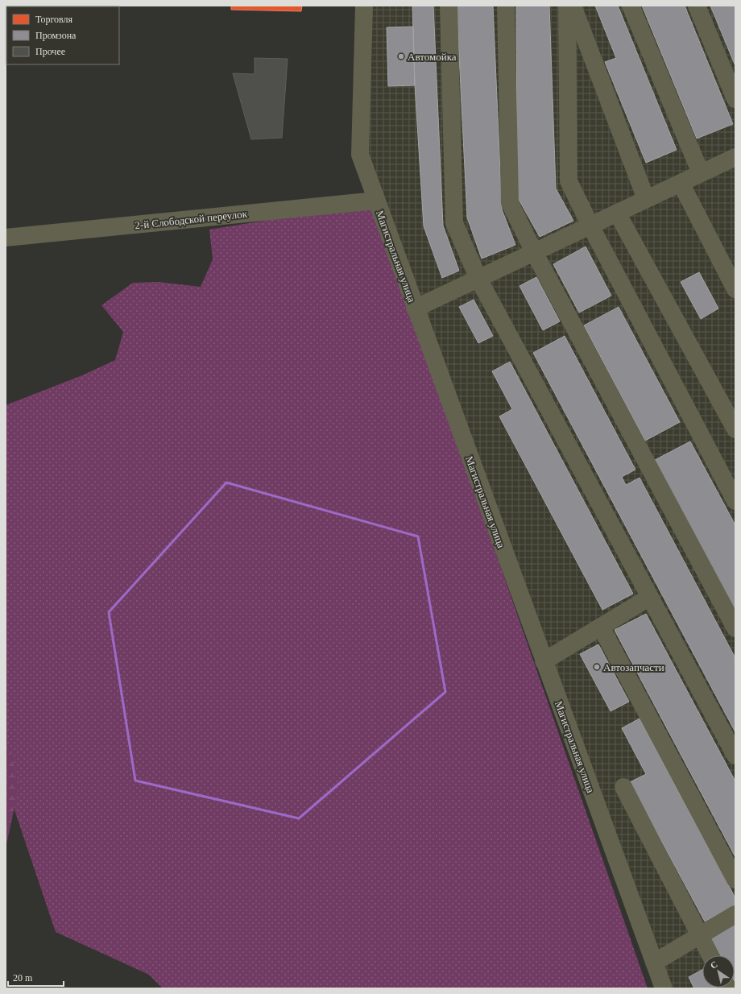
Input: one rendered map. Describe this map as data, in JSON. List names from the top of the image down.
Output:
{
  "streets": {
    "street": ["2-й Слободской переулок", "Магистральная улица"]
  },
  "crossings": [
    ["2-й Слободской переулок", "Магистральная улица"]
  ],
  "places": ["Автомойка", "Автозапчасти"],
  "legend": ["Торговля", "Промзона", "Прочее"],
  "scale_bar": "20 m",
  "north": "top left"
}
